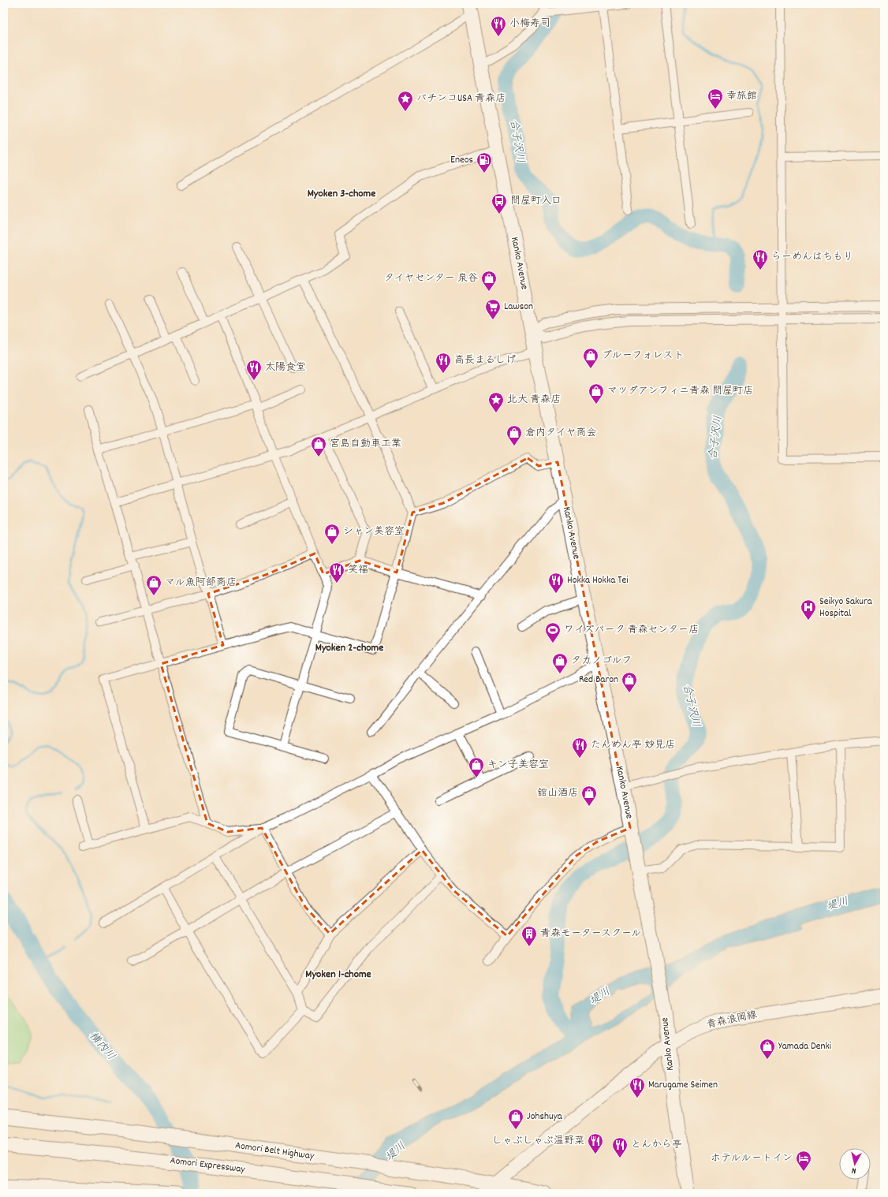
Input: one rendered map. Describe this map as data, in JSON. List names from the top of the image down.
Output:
{
  "streets": {
    "highway": ["Kanko Avenue", "Aomori Belt Highway", "Aomori Expressway"],
    "main road": ["青森浪岡線"]
  },
  "crossings": [
    ["Kanko Avenue", "青森浪岡線"],
    ["青森浪岡線", "Aomori Belt Highway"]
  ],
  "districts": ["Myoken 3-chome", "Myoken 2-chome", "Myoken 1-chome"],
  "water": ["合子沢川", "堤川", "横内川"],
  "places": {
    "restaurant": [
      "小梅寿司",
      "らーめんはちもり",
      "高長まるしげ",
      "太陽食堂",
      "笑福",
      "Hokka Hokka Tei",
      "たんめん亭 妙見店",
      "Marugame Seimen",
      "しゃぶしゃぶ温野菜",
      "とんから亭"
    ],
    "hotel": ["幸旅館", "ホテルルートイン"],
    "place": ["パチンコUSA 青森店", "北大 青森店"],
    "fuel station": ["Eneos"],
    "bus stop": ["問屋町入口"],
    "shop": [
      "タイヤセンター 泉谷",
      "ブルーフォレスト",
      "マツダアンフィニ青森 問屋町店",
      "倉内タイヤ商会",
      "宮島自動車工業",
      "シャン美容室",
      "マル魚阿部商店",
      "タカノゴルフ",
      "Red Baron",
      "キン子美容室",
      "舘山酒店",
      "Yamada Denki",
      "Johshuya"
    ],
    "supermarket": ["Lawson"],
    "hospital": ["Seikyo Sakura Hospital"],
    "sports": ["ワイズパーク 青森センター店"],
    "building": ["青森モータースクール"]
  },
  "north": "bottom"
}
